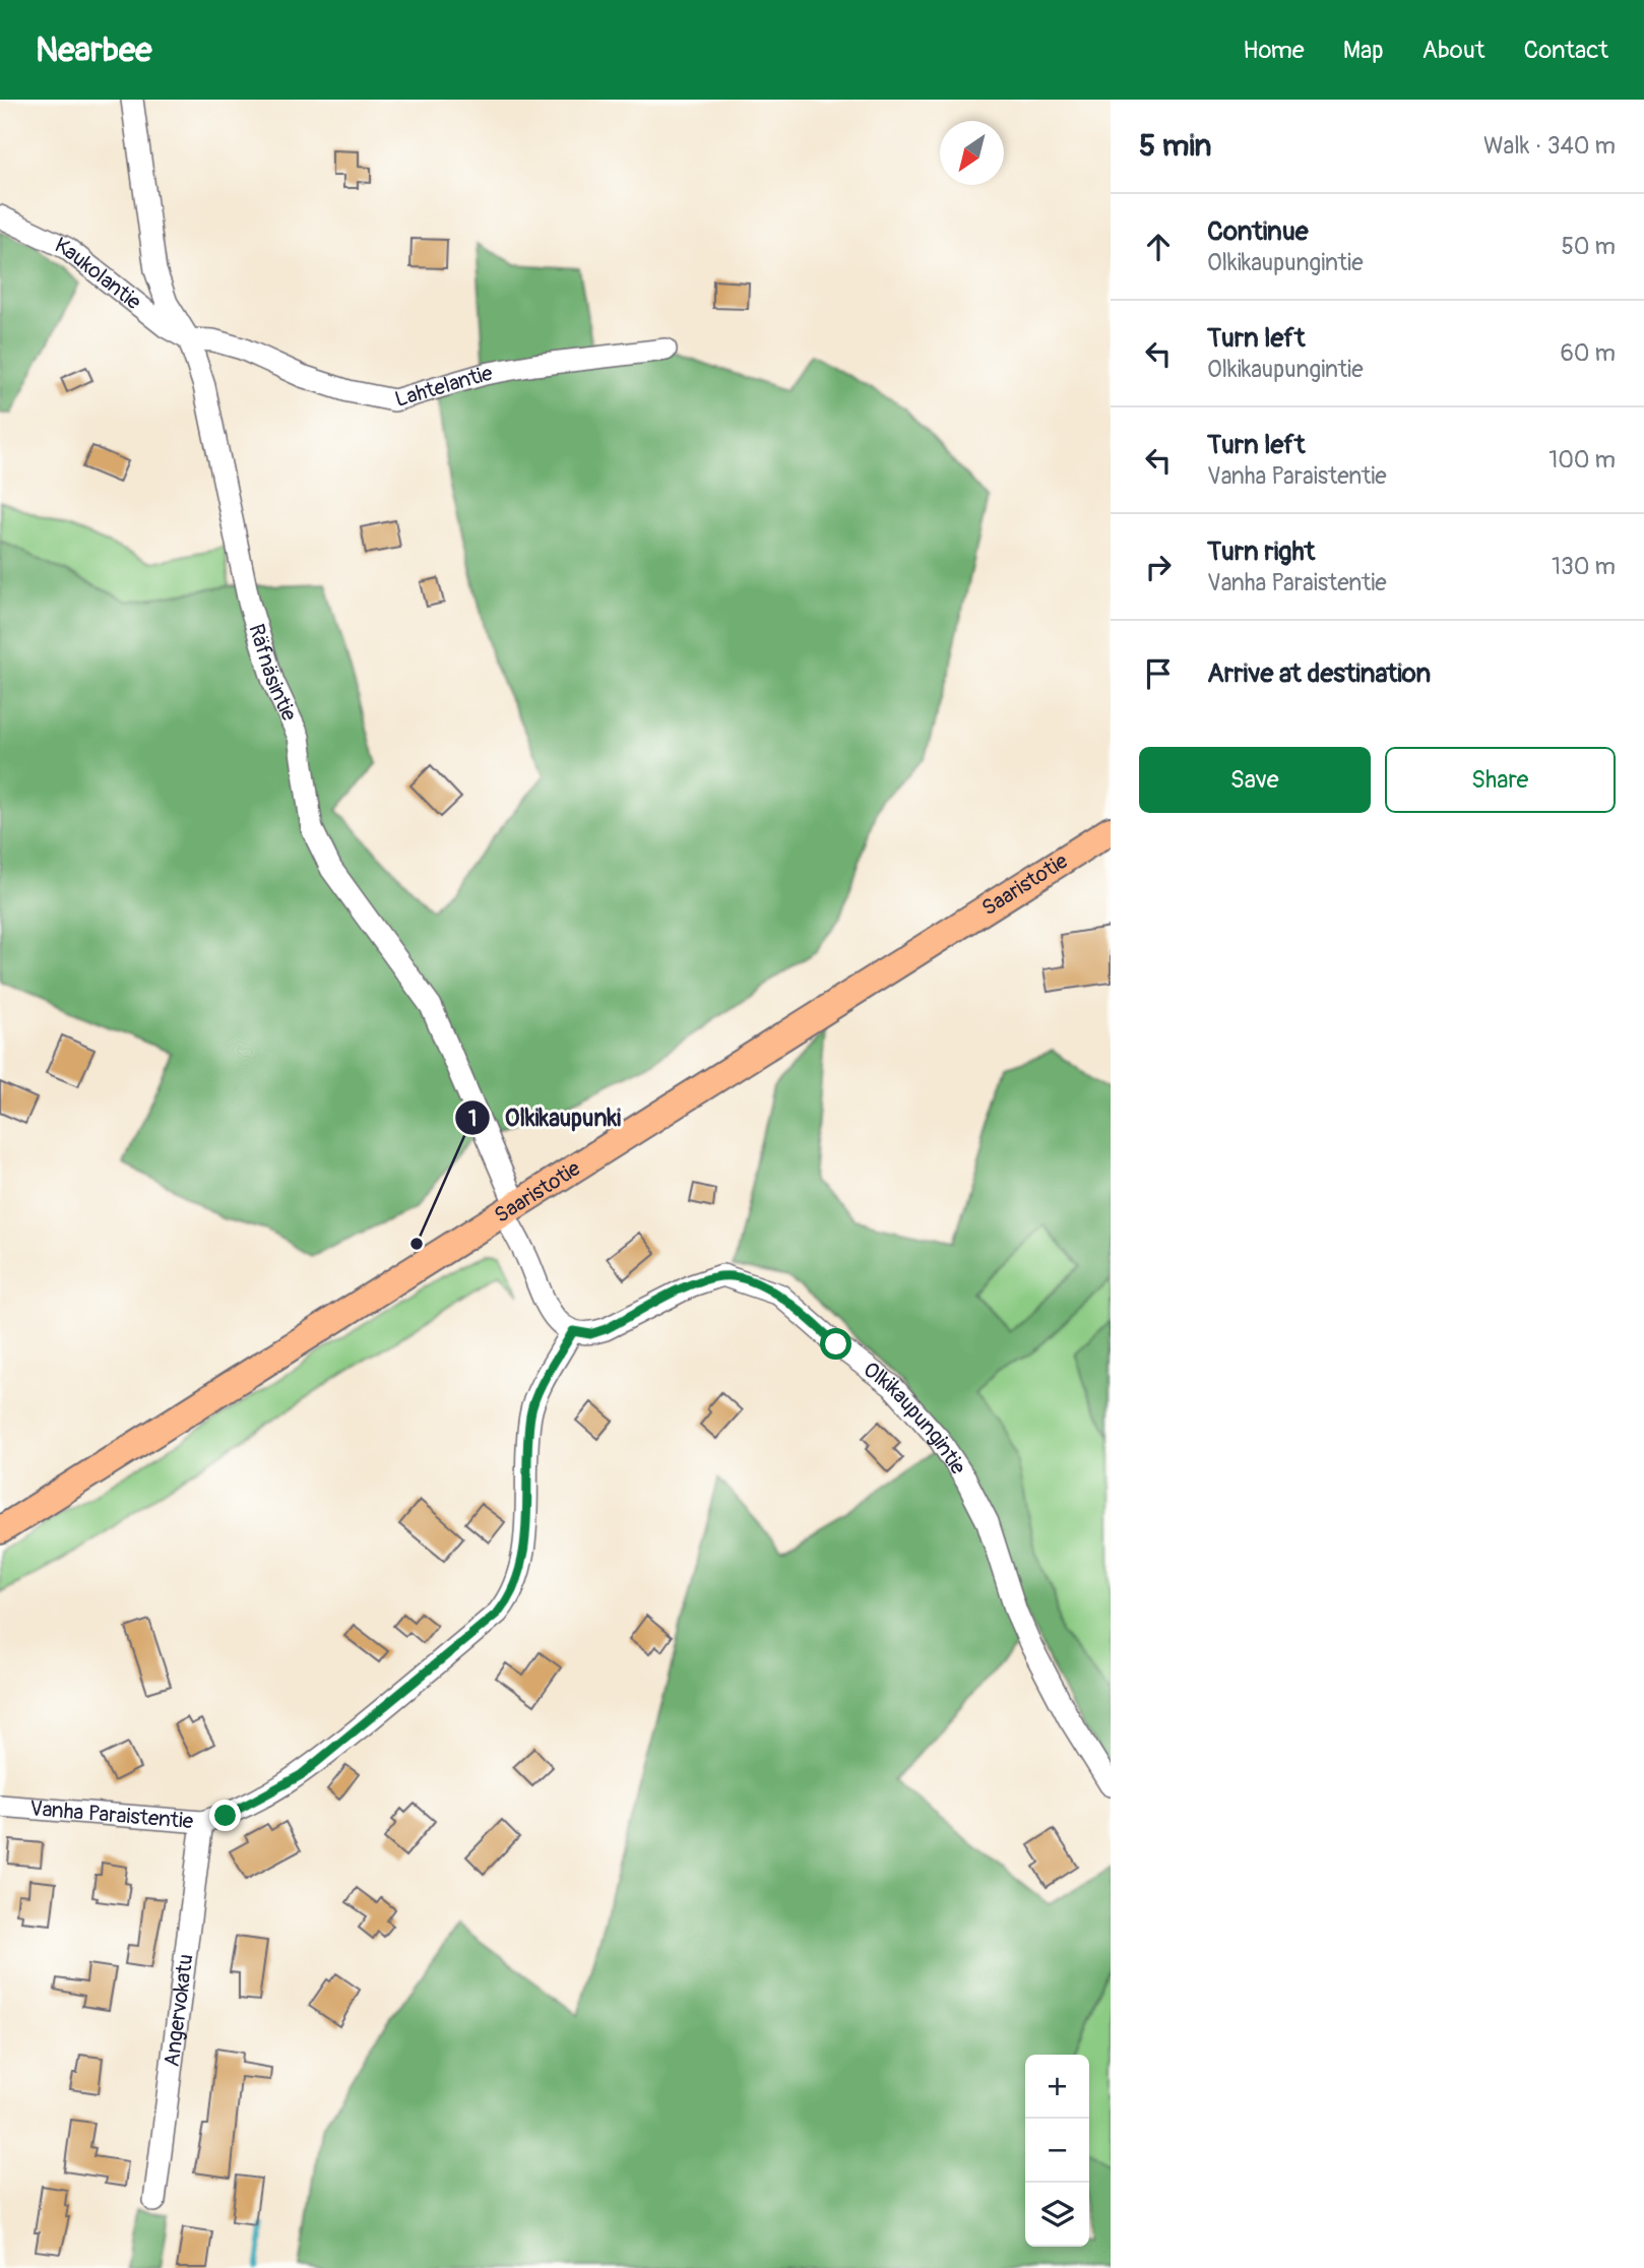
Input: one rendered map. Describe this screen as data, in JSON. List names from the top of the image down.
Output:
{
  "streets": {
    "main road": ["Saaristotie"],
    "street": [
      "Kaukolantie",
      "Lahtelantie",
      "Räfnäsintie",
      "Olkikaupungintie",
      "Vanha Paraistentie",
      "Angervokatu"
    ]
  },
  "crossings": [
    ["Kaukolantie", "Lahtelantie"],
    ["Kaukolantie", "Räfnäsintie"],
    ["Lahtelantie", "Räfnäsintie"],
    ["Räfnäsintie", "Saaristotie"],
    ["Olkikaupungintie", "Vanha Paraistentie"],
    ["Vanha Paraistentie", "Angervokatu"]
  ],
  "places": ["Olkikaupunki"],
  "north": "bottom left",
  "page": {
    "header": "Nearbee",
    "nav": [
      "Home",
      "Map",
      "About",
      "Contact"
    ],
    "heading": ["5 min", "Walk · 340 m"],
    "list": [
      ["Continue", "Olkikaupungintie", "50 m"],
      ["Turn left", "Olkikaupungintie", "60 m"],
      ["Turn left", "Vanha Paraistentie", "100 m"],
      ["Turn right", "Vanha Paraistentie", "130 m"],
      "Arrive at destination"
    ],
    "buttons": ["Save", "Share"],
    "map_buttons": ["+", "−"]
  }
}
